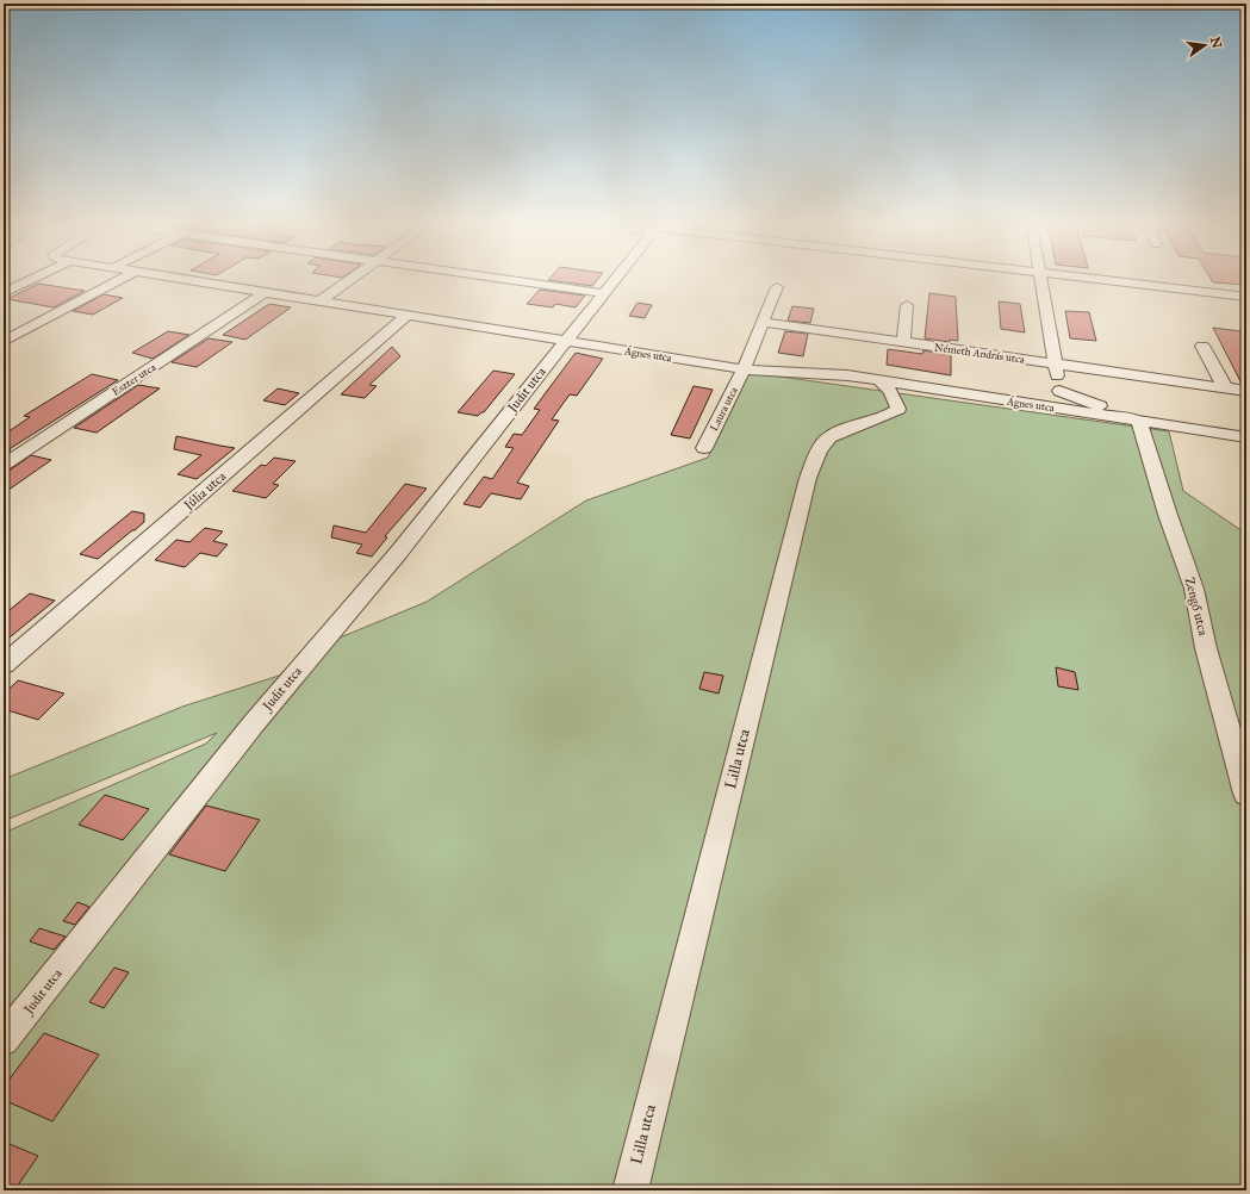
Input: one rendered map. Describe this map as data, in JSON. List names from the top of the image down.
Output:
{
  "streets": {
    "street": [
      "Németh András utca",
      "Ágnes utca",
      "Eszter utca",
      "Judit utca",
      "Laura utca",
      "Júlia utca",
      "Zengő utca",
      "Lilla utca"
    ]
  },
  "crossings": [
    ["Ágnes utca", "Eszter utca"],
    ["Ágnes utca", "Judit utca"],
    ["Ágnes utca", "Laura utca"],
    ["Ágnes utca", "Júlia utca"],
    ["Ágnes utca", "Zengő utca"],
    ["Ágnes utca", "Lilla utca"]
  ],
  "north": "right"
}
